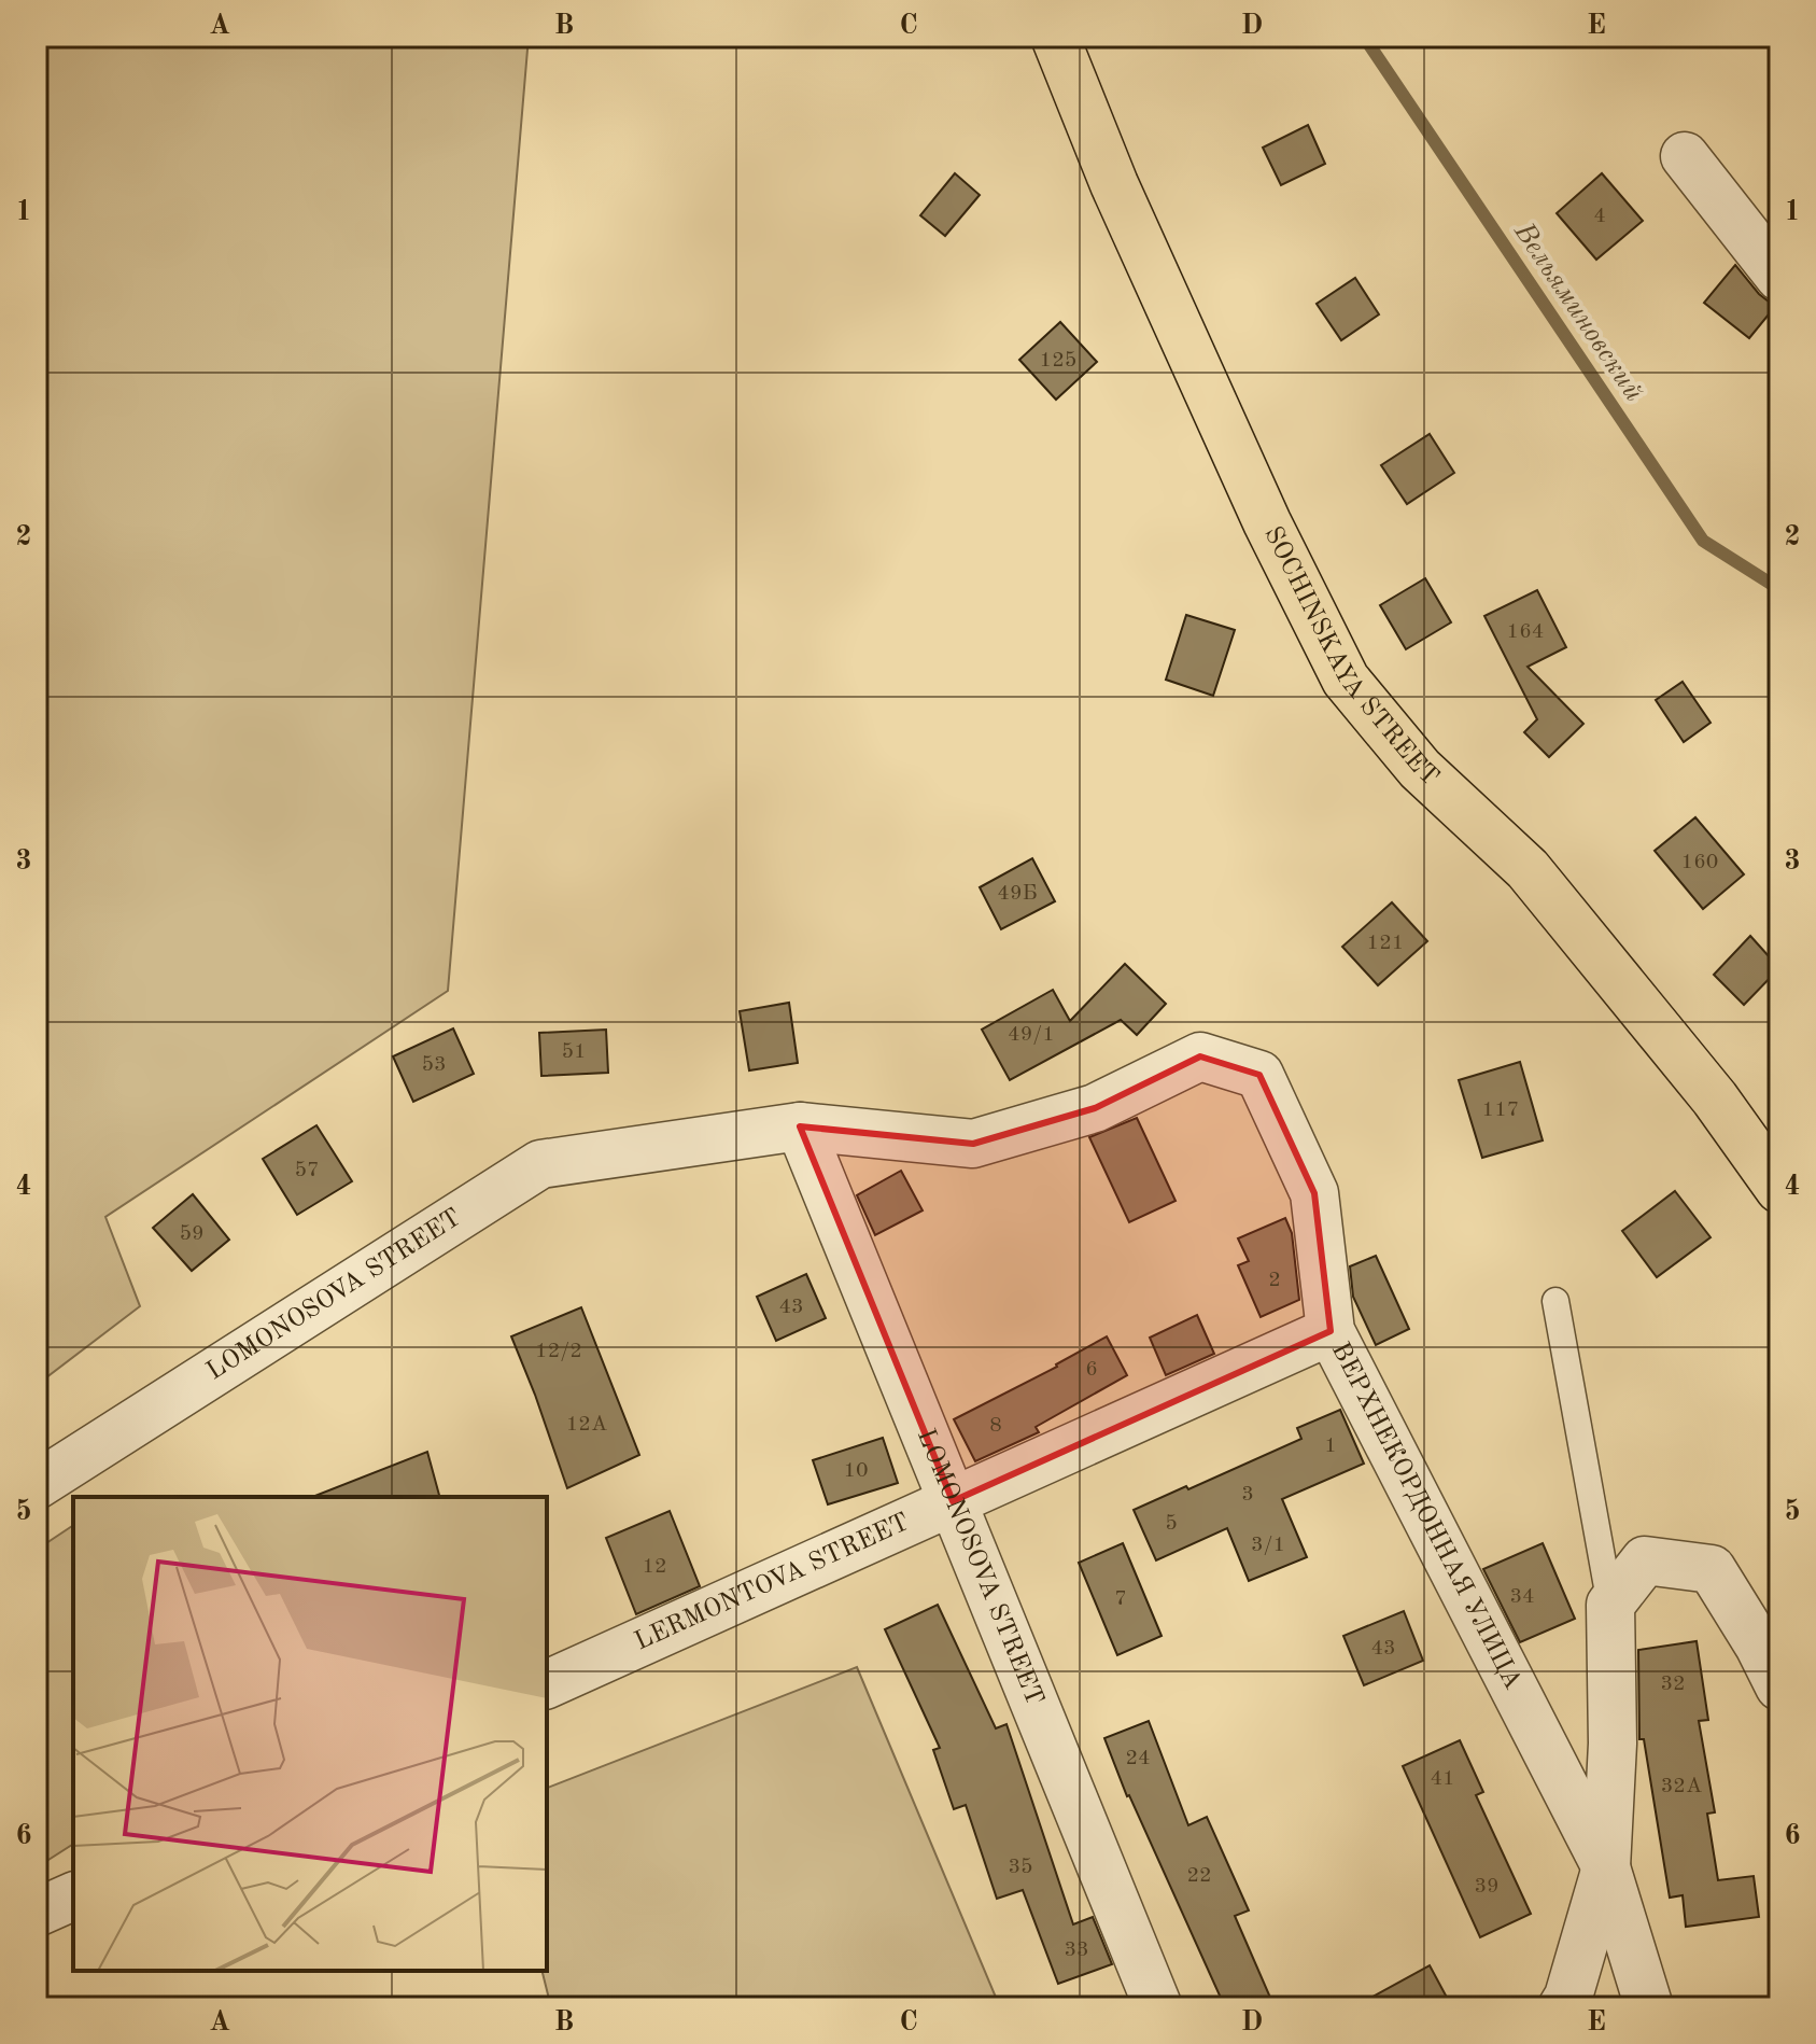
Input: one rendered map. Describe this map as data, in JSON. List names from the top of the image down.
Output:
{
  "streets": {
    "highway": ["SOCHINSKAYA STREET"],
    "street": ["LOMONOSOVA STREET", "ВЕРХНЕКОРДОННАЯ УЛИЦА", "LERMONTOVA STREET"]
  },
  "crossings": [
    ["LOMONOSOVA STREET", "ВЕРХНЕКОРДОННАЯ УЛИЦА"],
    ["LOMONOSOVA STREET", "LERMONTOVA STREET"],
    ["ВЕРХНЕКОРДОННАЯ УЛИЦА", "LERMONTOVA STREET"]
  ],
  "water": ["Вельяминовский"],
  "house_numbers": [
    "4",
    "125",
    "164",
    "160",
    "49Б",
    "121",
    "49/1",
    "51",
    "53",
    "117",
    "57",
    "59",
    "2",
    "43",
    "12/2",
    "6",
    "12А",
    "8",
    "1",
    "10",
    "3",
    "5",
    "3/1",
    "12",
    "34",
    "7",
    "43",
    "32",
    "24",
    "41",
    "32А",
    "35",
    "22",
    "39",
    "33"
  ],
  "grid": {
    "columns": [
      "A",
      "B",
      "C",
      "D",
      "E"
    ],
    "rows": [
      "1",
      "2",
      "3",
      "4",
      "5",
      "6"
    ]
  }
}
